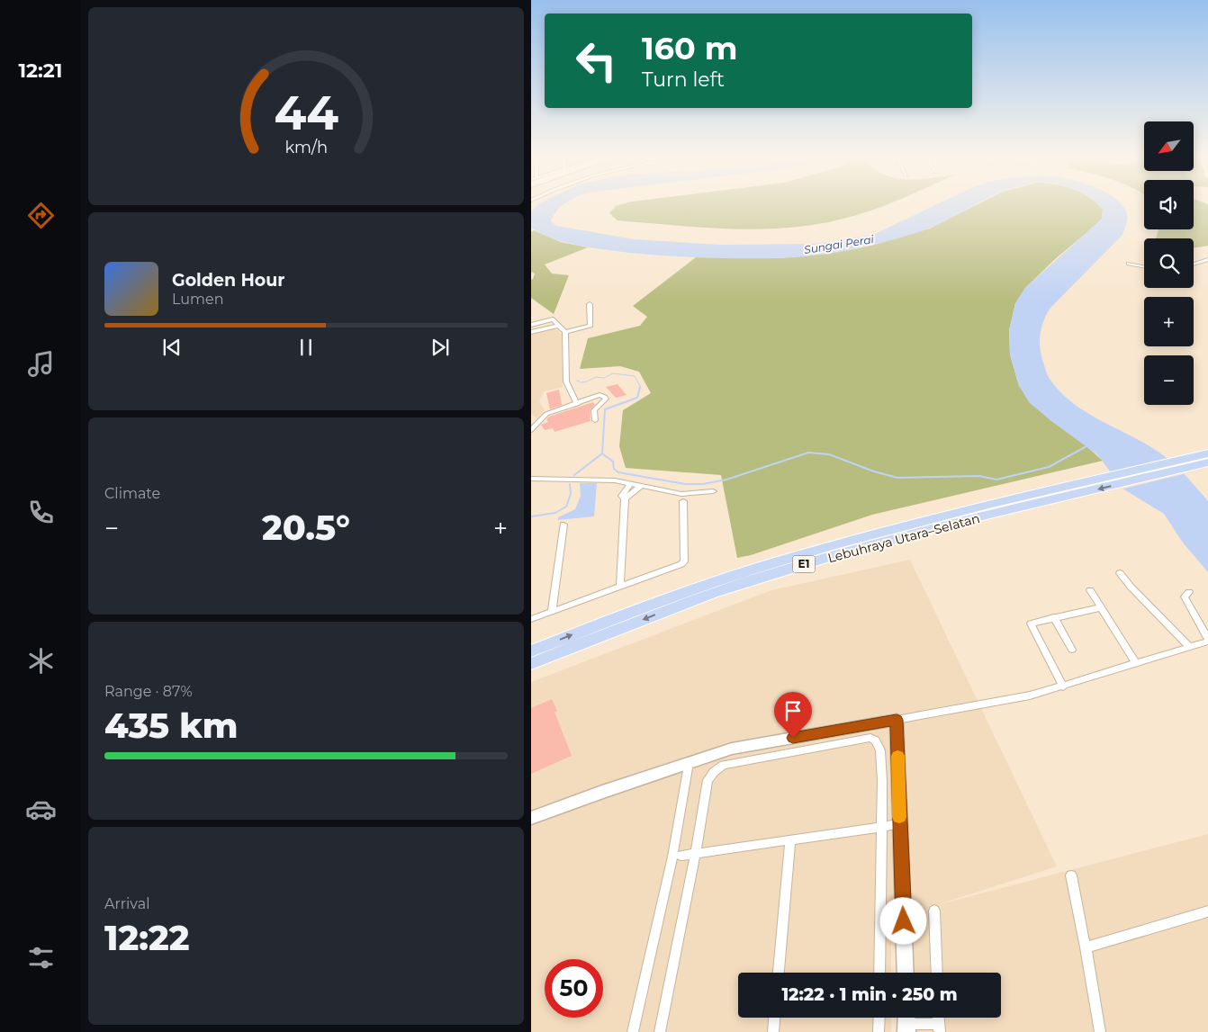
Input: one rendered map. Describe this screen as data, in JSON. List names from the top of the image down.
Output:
{
  "streets": {
    "highway": ["Lebuhraya Utara–Selatan", "E1"]
  },
  "water": ["Sungai Perai"],
  "north": "bottom left",
  "page": {
    "tabs": "12:21",
    "turn": ["160 m", "Turn left"],
    "map_buttons": ["+", "−"],
    "song": ["Golden Hour", "Lumen"],
    "tile": [
      "Climate",
      ["Range · 87%", "435 km"],
      ["Arrival", "12:22"]
    ],
    "heat": ["−", "20.5°", "+"],
    "limit": "50",
    "trip": "12:22 · 1 min · 250 m",
    "gauge": ["44", "km/h"]
  }
}
